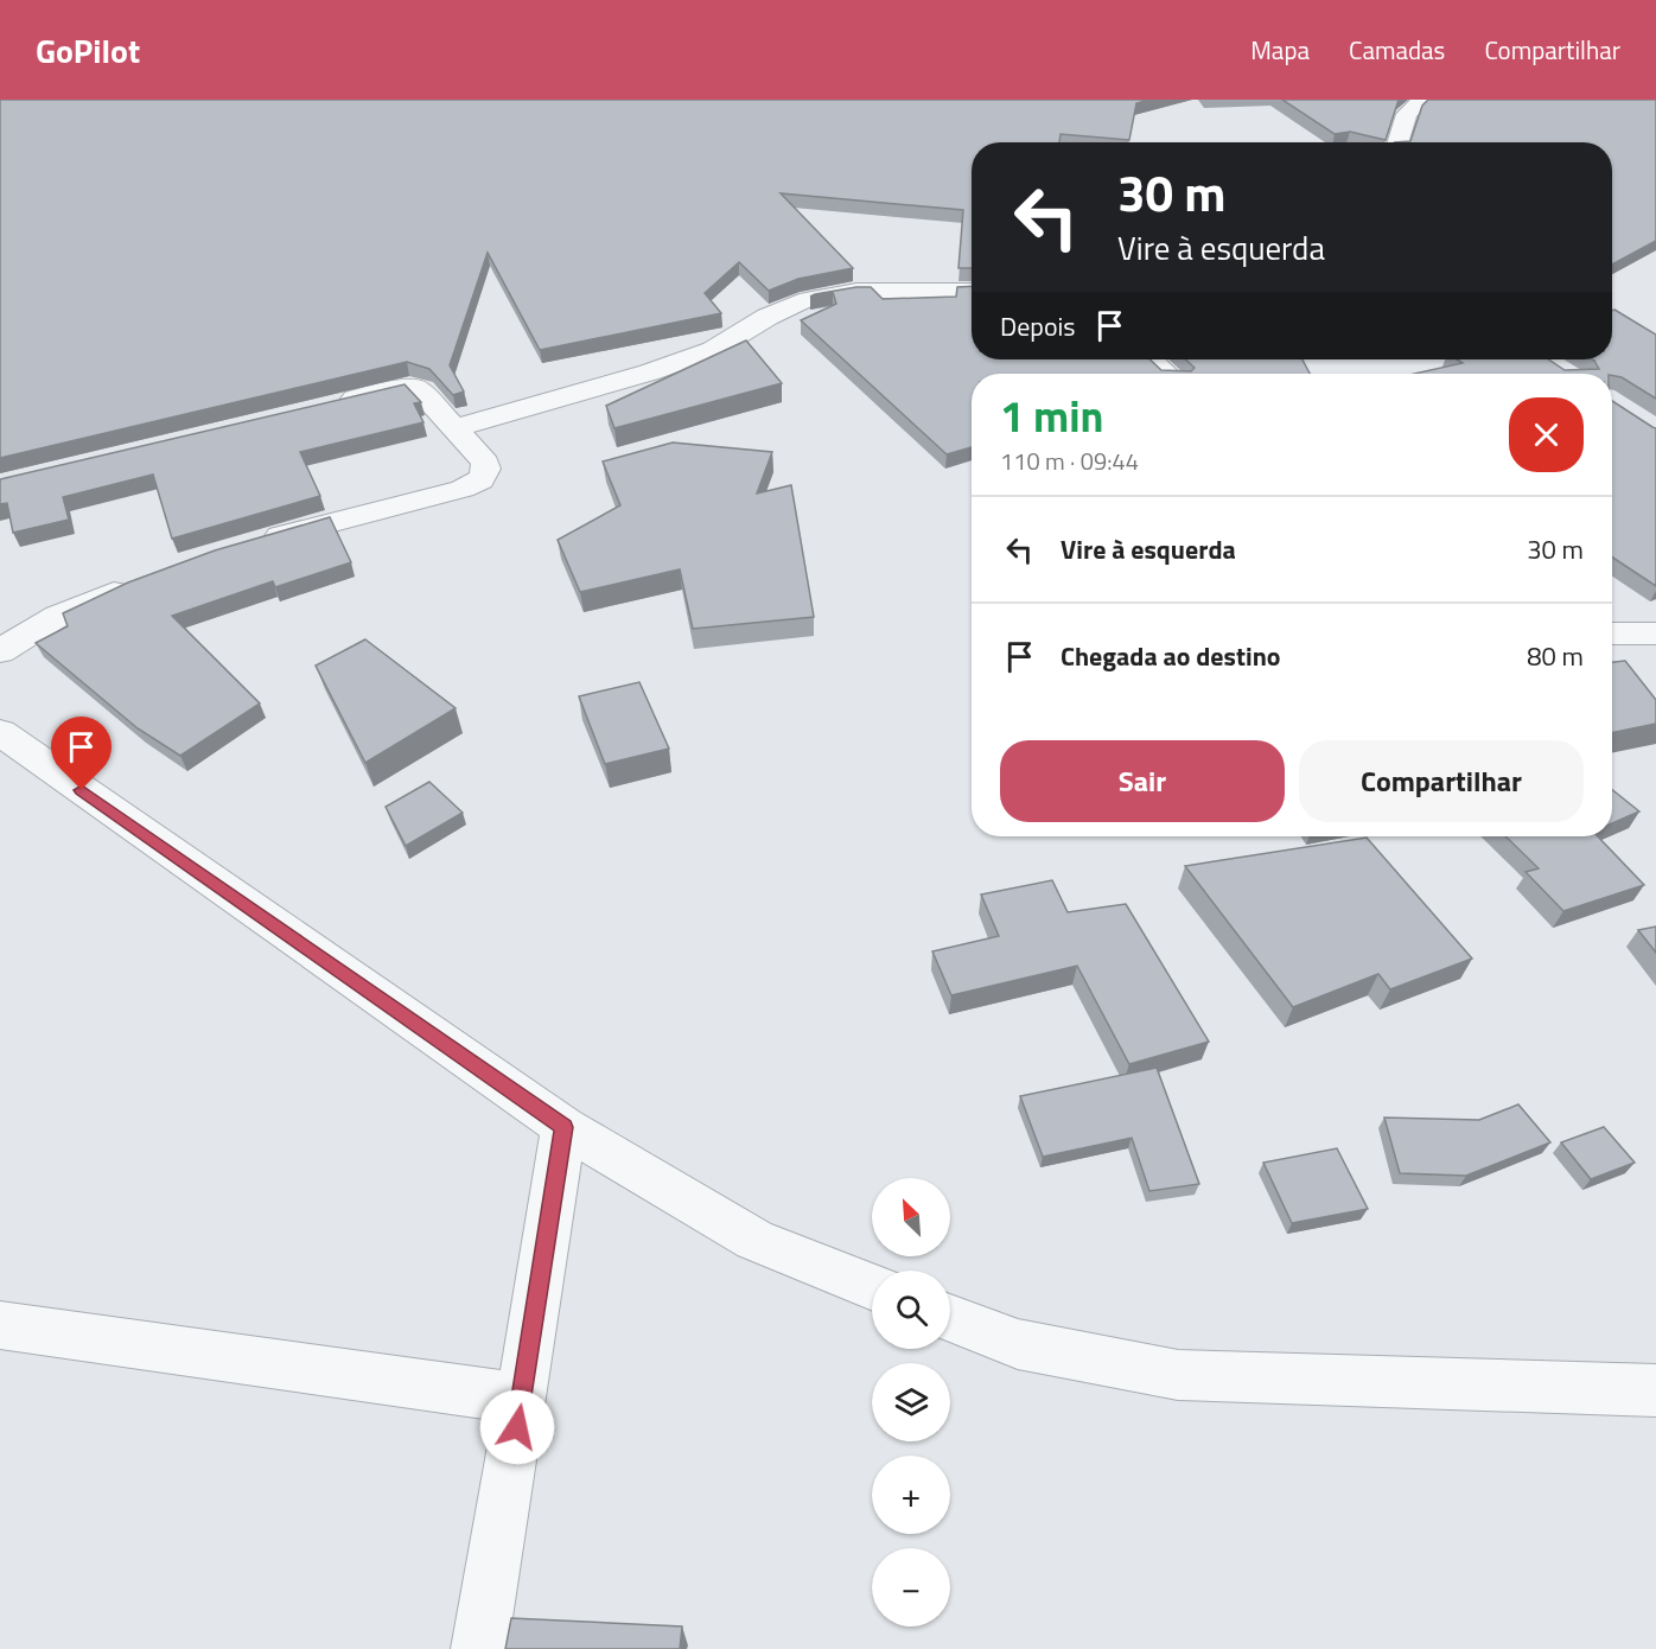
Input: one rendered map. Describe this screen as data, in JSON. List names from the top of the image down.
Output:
{
  "north": "top left",
  "page": {
    "header": "GoPilot",
    "nav": ["Mapa", "Camadas", "Compartilhar"],
    "turn": ["30 m", "Vire à esquerda"],
    "then": "Depois",
    "heading": ["1 min", "110 m · 09:44"],
    "list": [
      {
        "name": "Vire à esquerda",
        "value": "30 m"
      },
      {
        "name": "Chegada ao destino",
        "value": "80 m"
      }
    ],
    "buttons": ["Sair", "Compartilhar"],
    "map_buttons": ["+", "−"]
  }
}
